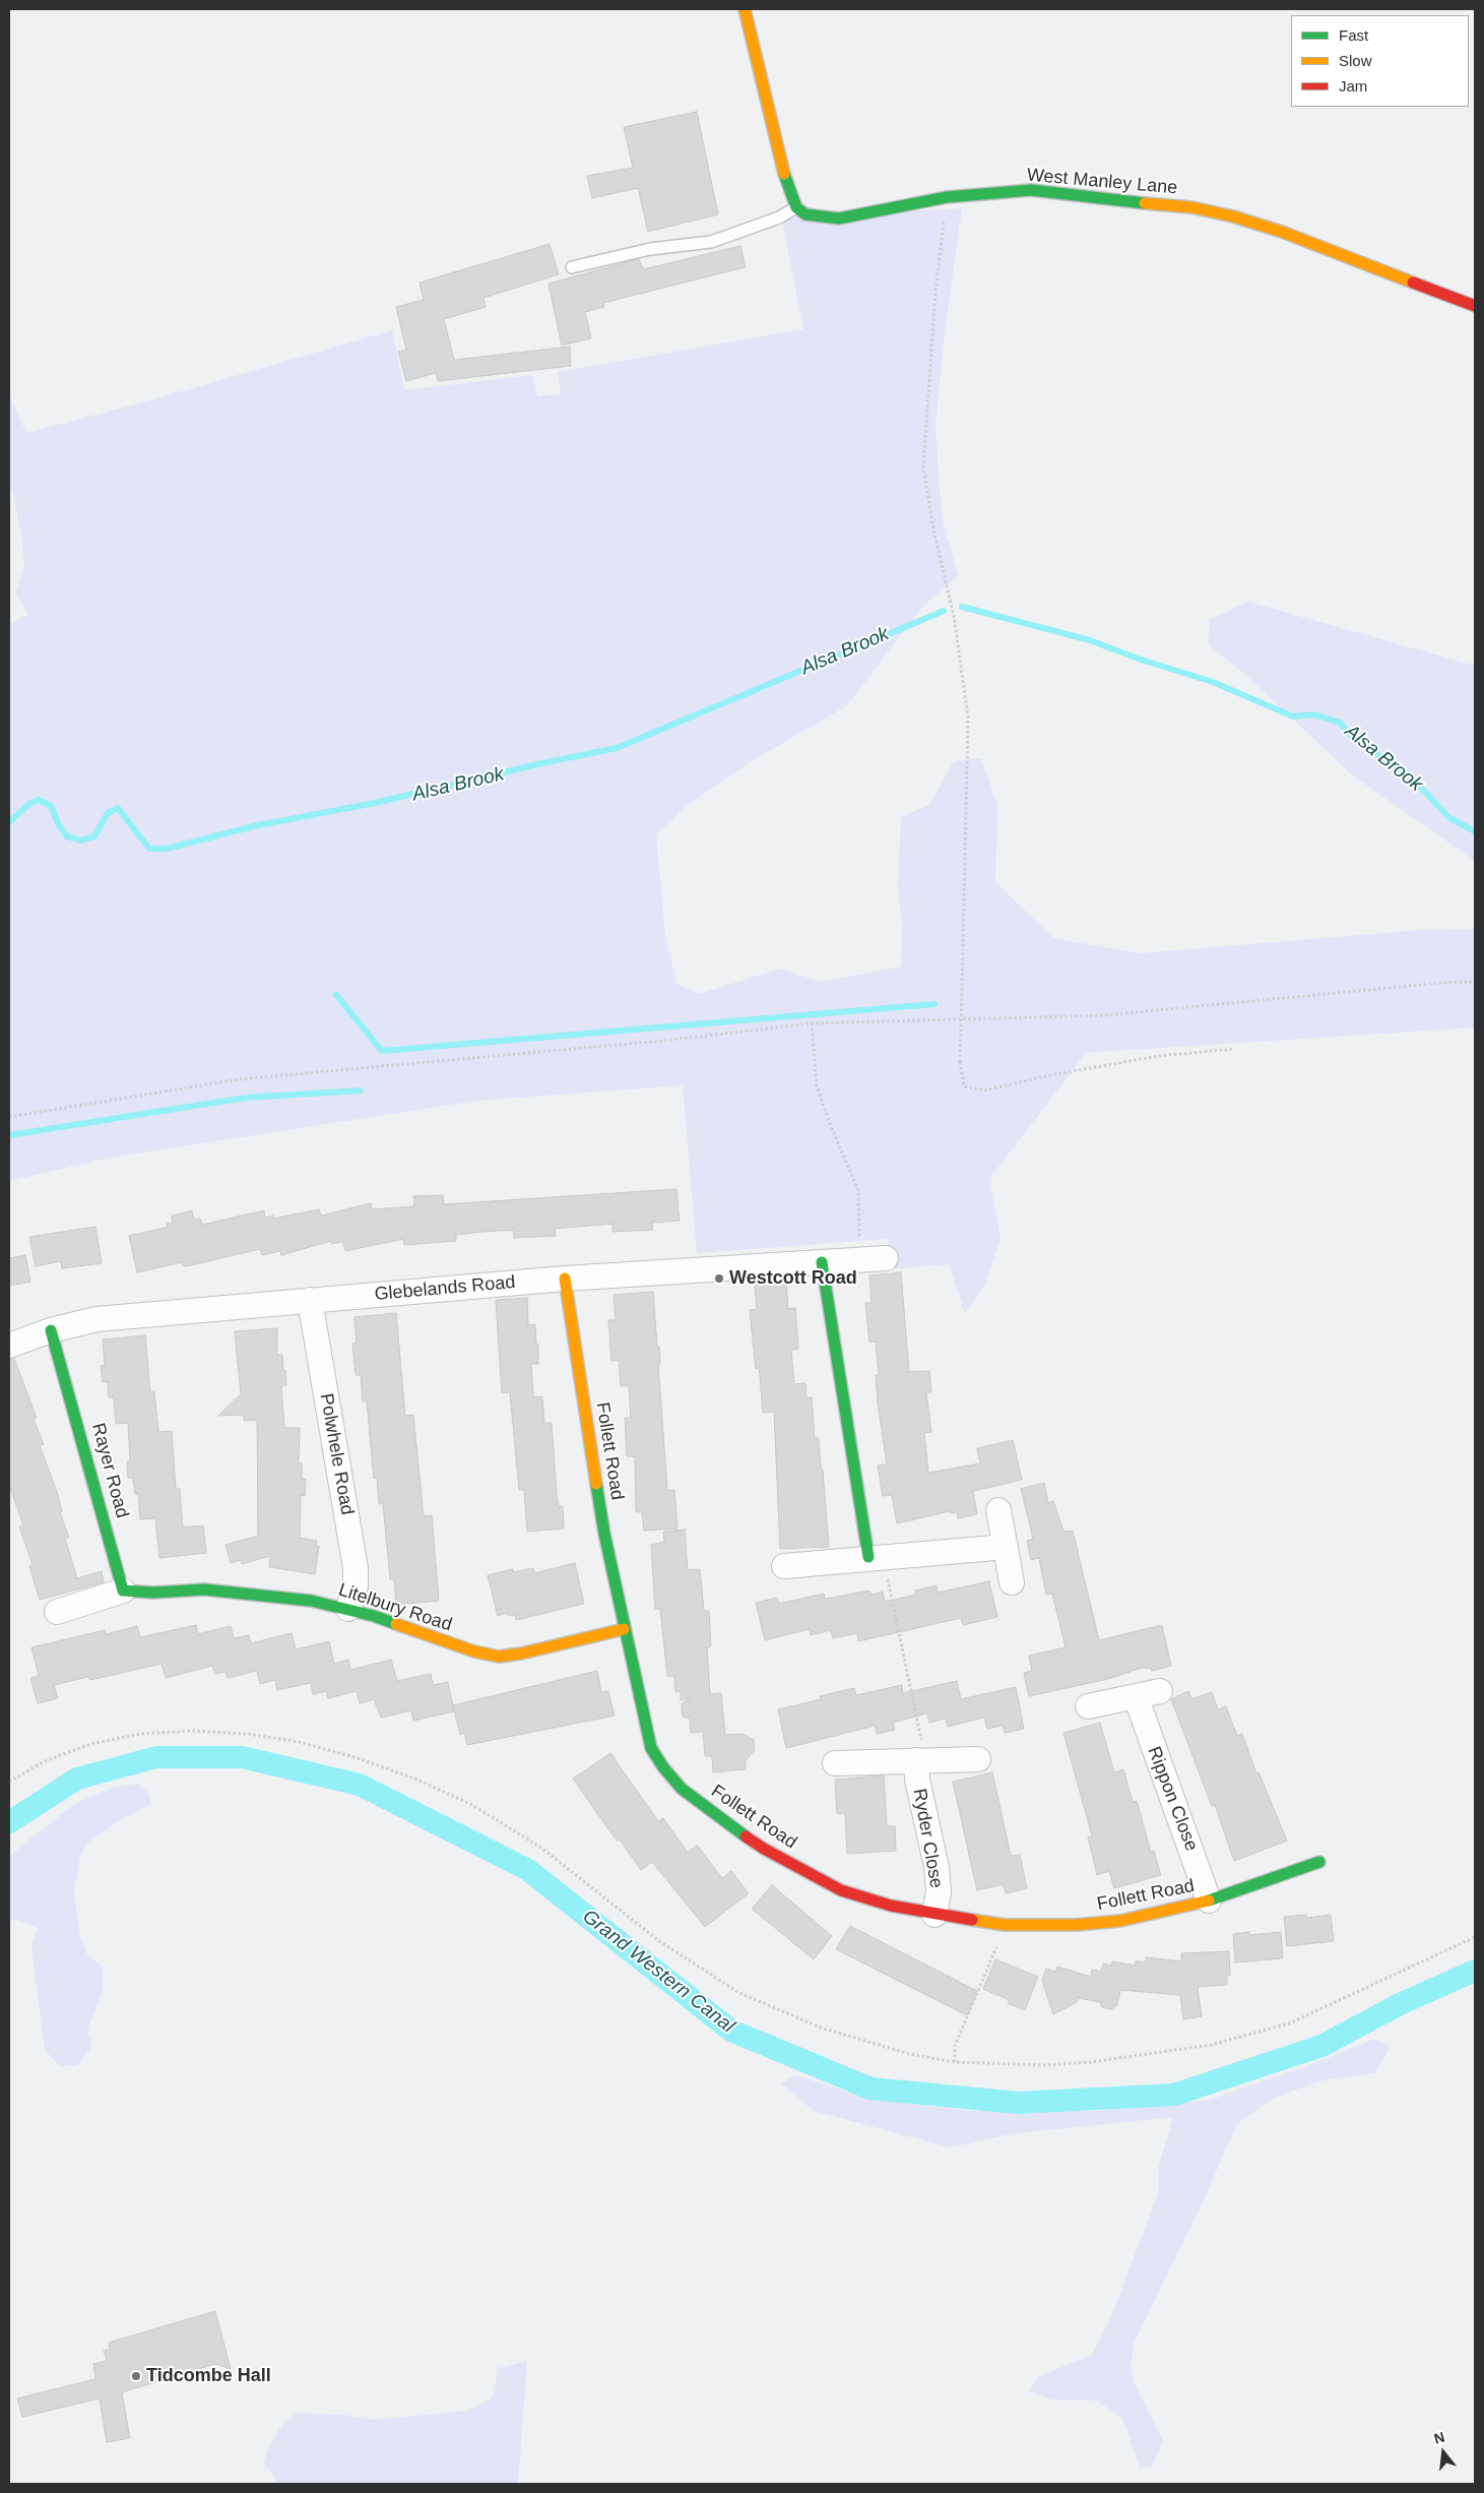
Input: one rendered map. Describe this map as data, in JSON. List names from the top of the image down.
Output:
{
  "streets": {
    "street": [
      "West Manley Lane",
      "Glebelands Road",
      "Follett Road",
      "Polwhele Road",
      "Rayer Road",
      "Litelbury Road",
      "Rippon Close",
      "Ryder Close"
    ]
  },
  "crossings": [
    ["Glebelands Road", "Follett Road"],
    ["Glebelands Road", "Polwhele Road"],
    ["Glebelands Road", "Rayer Road"],
    ["Follett Road", "Litelbury Road"],
    ["Follett Road", "Rippon Close"],
    ["Follett Road", "Ryder Close"],
    ["Polwhele Road", "Litelbury Road"],
    ["Rayer Road", "Litelbury Road"]
  ],
  "water": ["Alsa Brook", "Grand Western Canal"],
  "places": ["Westcott Road", "Tidcombe Hall"],
  "legend": ["Fast", "Slow", "Jam"],
  "north": "top"
}
